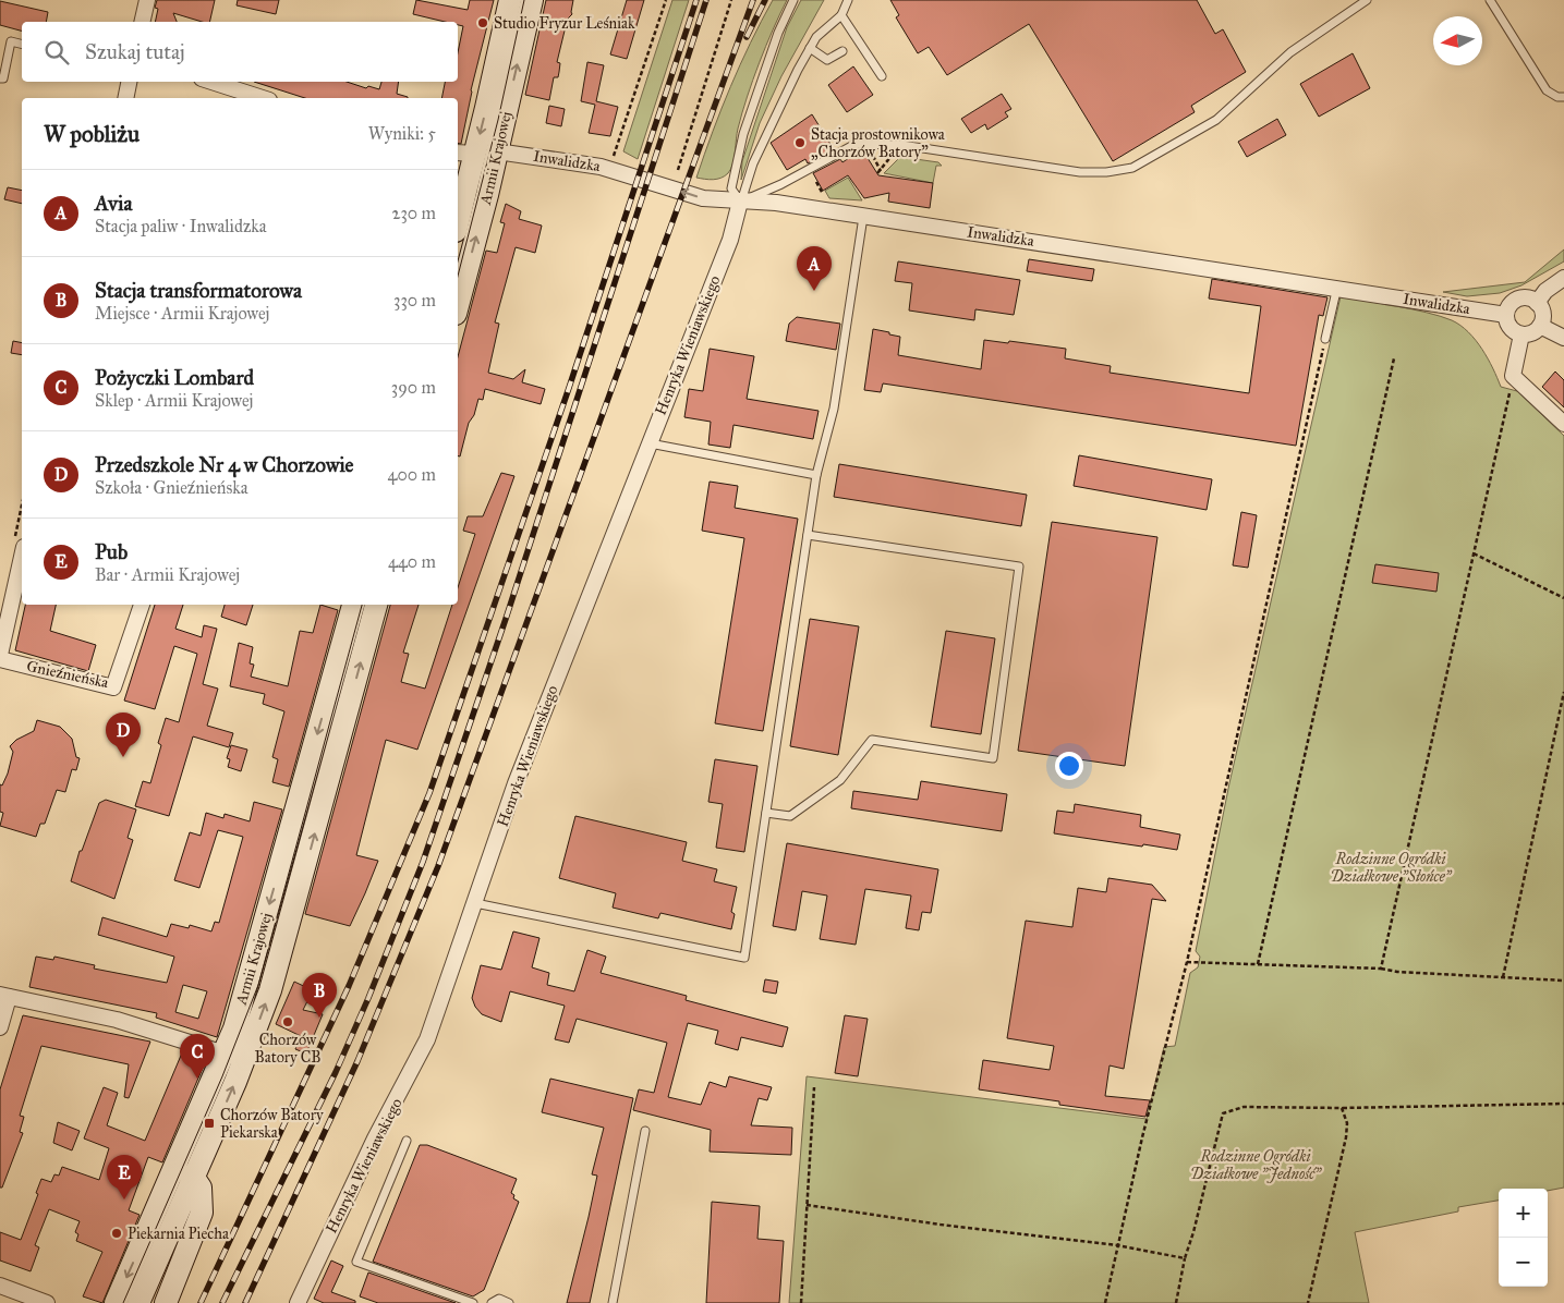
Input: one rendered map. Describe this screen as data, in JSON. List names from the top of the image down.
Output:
{
  "streets": {
    "street": [
      "Armii Krajowej",
      "Inwalidzka",
      "Henryka Wieniawskiego",
      "Gnieźnieńska"
    ]
  },
  "crossings": [
    ["Armii Krajowej", "Inwalidzka"],
    ["Inwalidzka", "Henryka Wieniawskiego"]
  ],
  "parks": ["Rodzinne Ogródki Działkowe \"Słońce\"", "Rodzinne Ogródki Działkowe \"Jedność\""],
  "places": {
    "other": [
      "Studio Fryzur Leśniak",
      "Stacja prostownikowa „Chorzów Batory”",
      "Chorzów Batory CB",
      "Piekarnia Piecha"
    ],
    "transit": ["Chorzów Batory Piekarska"]
  },
  "north": "left",
  "page": {
    "search": "Szukaj tutaj",
    "heading": ["W pobliżu", "Wyniki: 5"],
    "list": [
      {
        "mark": "A",
        "name": "Avia",
        "note": "Stacja paliw · Inwalidzka",
        "value": "230 m"
      },
      {
        "mark": "B",
        "name": "Stacja transformatorowa",
        "note": "Miejsce · Armii Krajowej",
        "value": "330 m"
      },
      {
        "mark": "C",
        "name": "Pożyczki Lombard",
        "note": "Sklep · Armii Krajowej",
        "value": "390 m"
      },
      {
        "mark": "D",
        "name": "Przedszkole Nr 4 w Chorzowie",
        "note": "Szkoła · Gnieźnieńska",
        "value": "400 m"
      },
      {
        "mark": "E",
        "name": "Pub",
        "note": "Bar · Armii Krajowej",
        "value": "440 m"
      }
    ],
    "pins": [
      "A",
      "D",
      "B",
      "C",
      "E"
    ],
    "map_buttons": ["+", "−"]
  }
}
